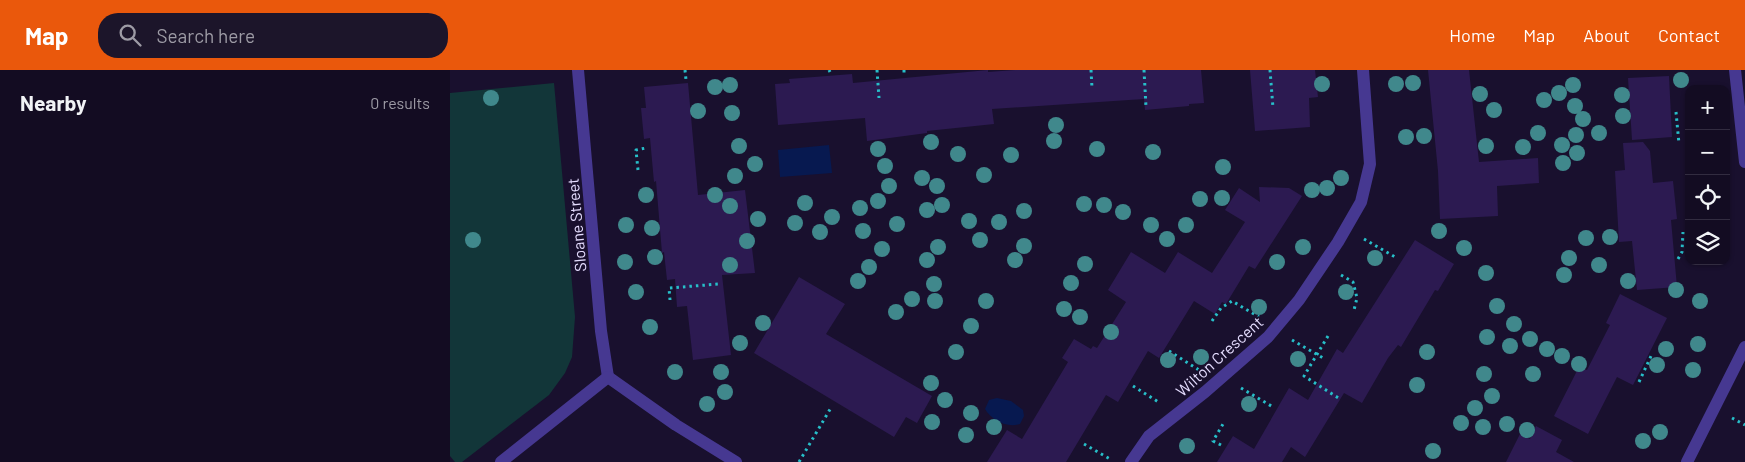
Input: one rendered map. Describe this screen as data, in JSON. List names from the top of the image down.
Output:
{
  "streets": {
    "street": ["Sloane Street", "Wilton Crescent"]
  },
  "page": {
    "header": "Map",
    "search": "Search here",
    "nav": [
      "Home",
      "Map",
      "About",
      "Contact"
    ],
    "heading": ["Nearby", "0 results"],
    "map_buttons": ["+", "−"]
  }
}
